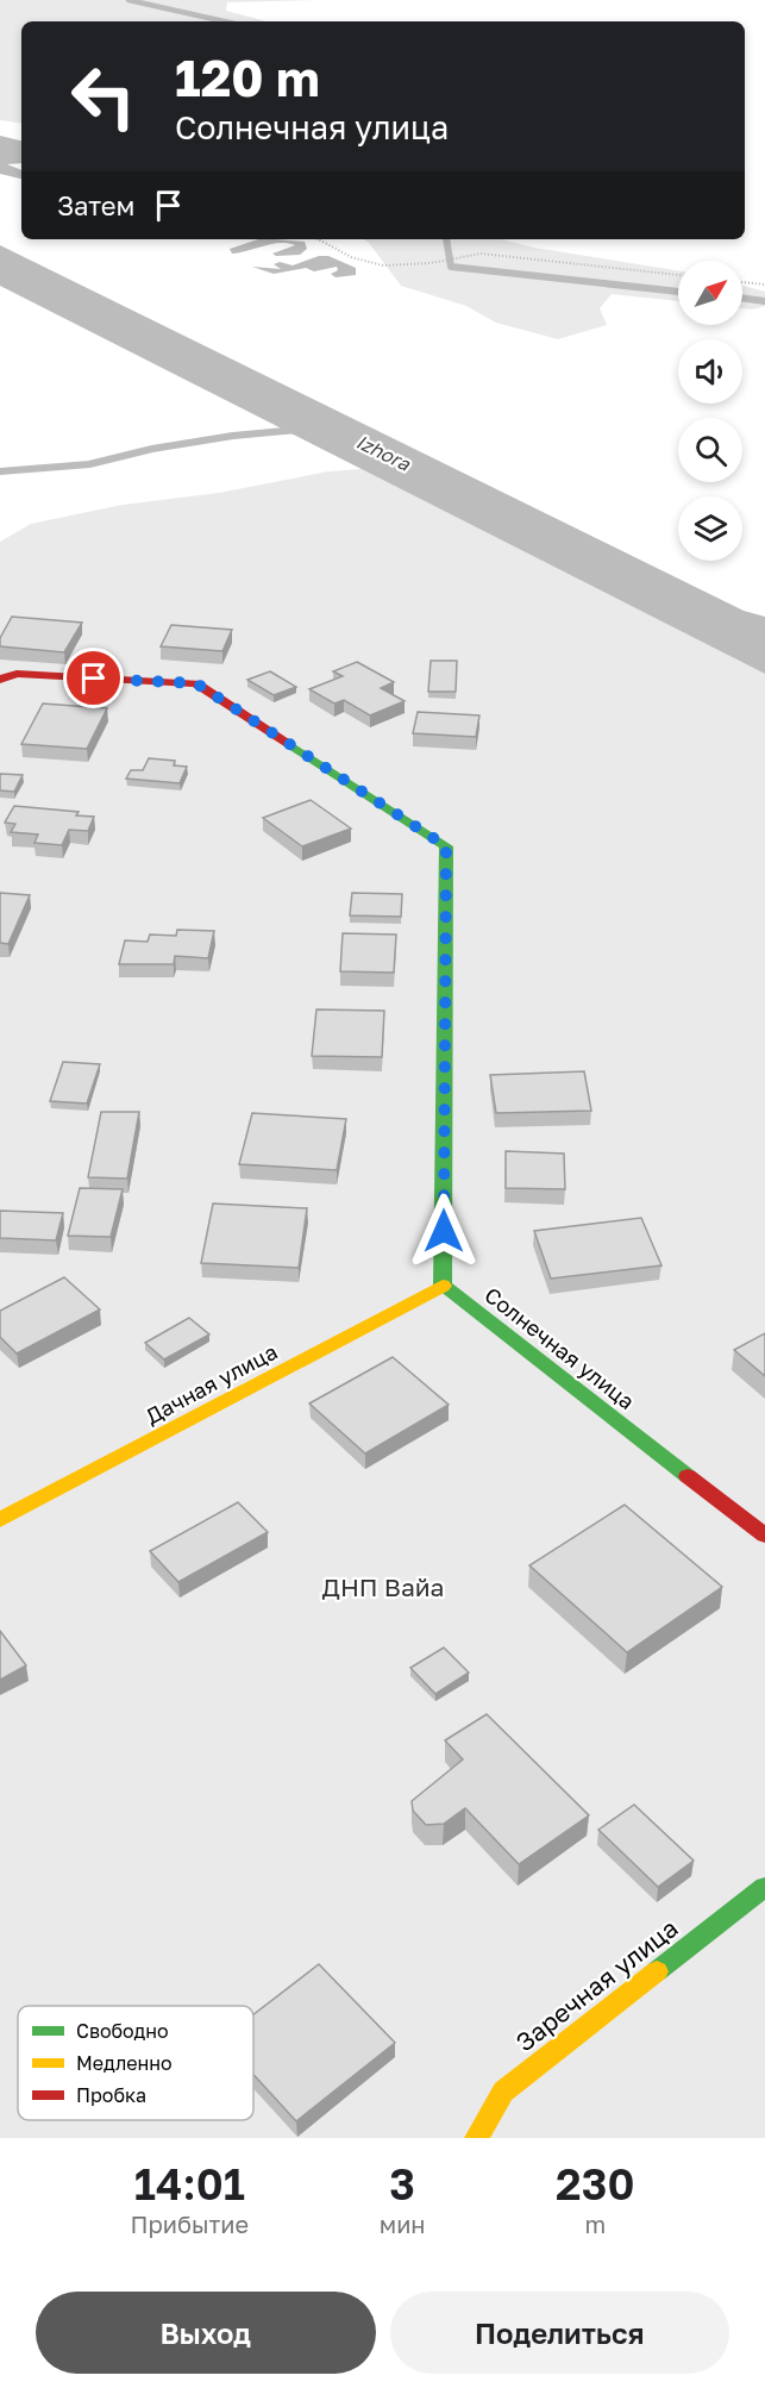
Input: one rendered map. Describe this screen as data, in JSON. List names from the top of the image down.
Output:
{
  "streets": {
    "street": ["Солнечная улица", "Дачная улица", "Заречная улица"]
  },
  "crossings": [
    ["Солнечная улица", "Дачная улица"]
  ],
  "water": ["Izhora"],
  "parks": ["ДНП Вайа"],
  "legend": ["Свободно", "Медленно", "Пробка"],
  "north": "top right",
  "page": {
    "turn": ["120 m", "Солнечная улица"],
    "then": "Затем",
    "eta": [
      "14:01",
      "Прибытие",
      "3",
      "мин",
      "230",
      "m"
    ],
    "buttons": ["Выход", "Поделиться"]
  }
}
